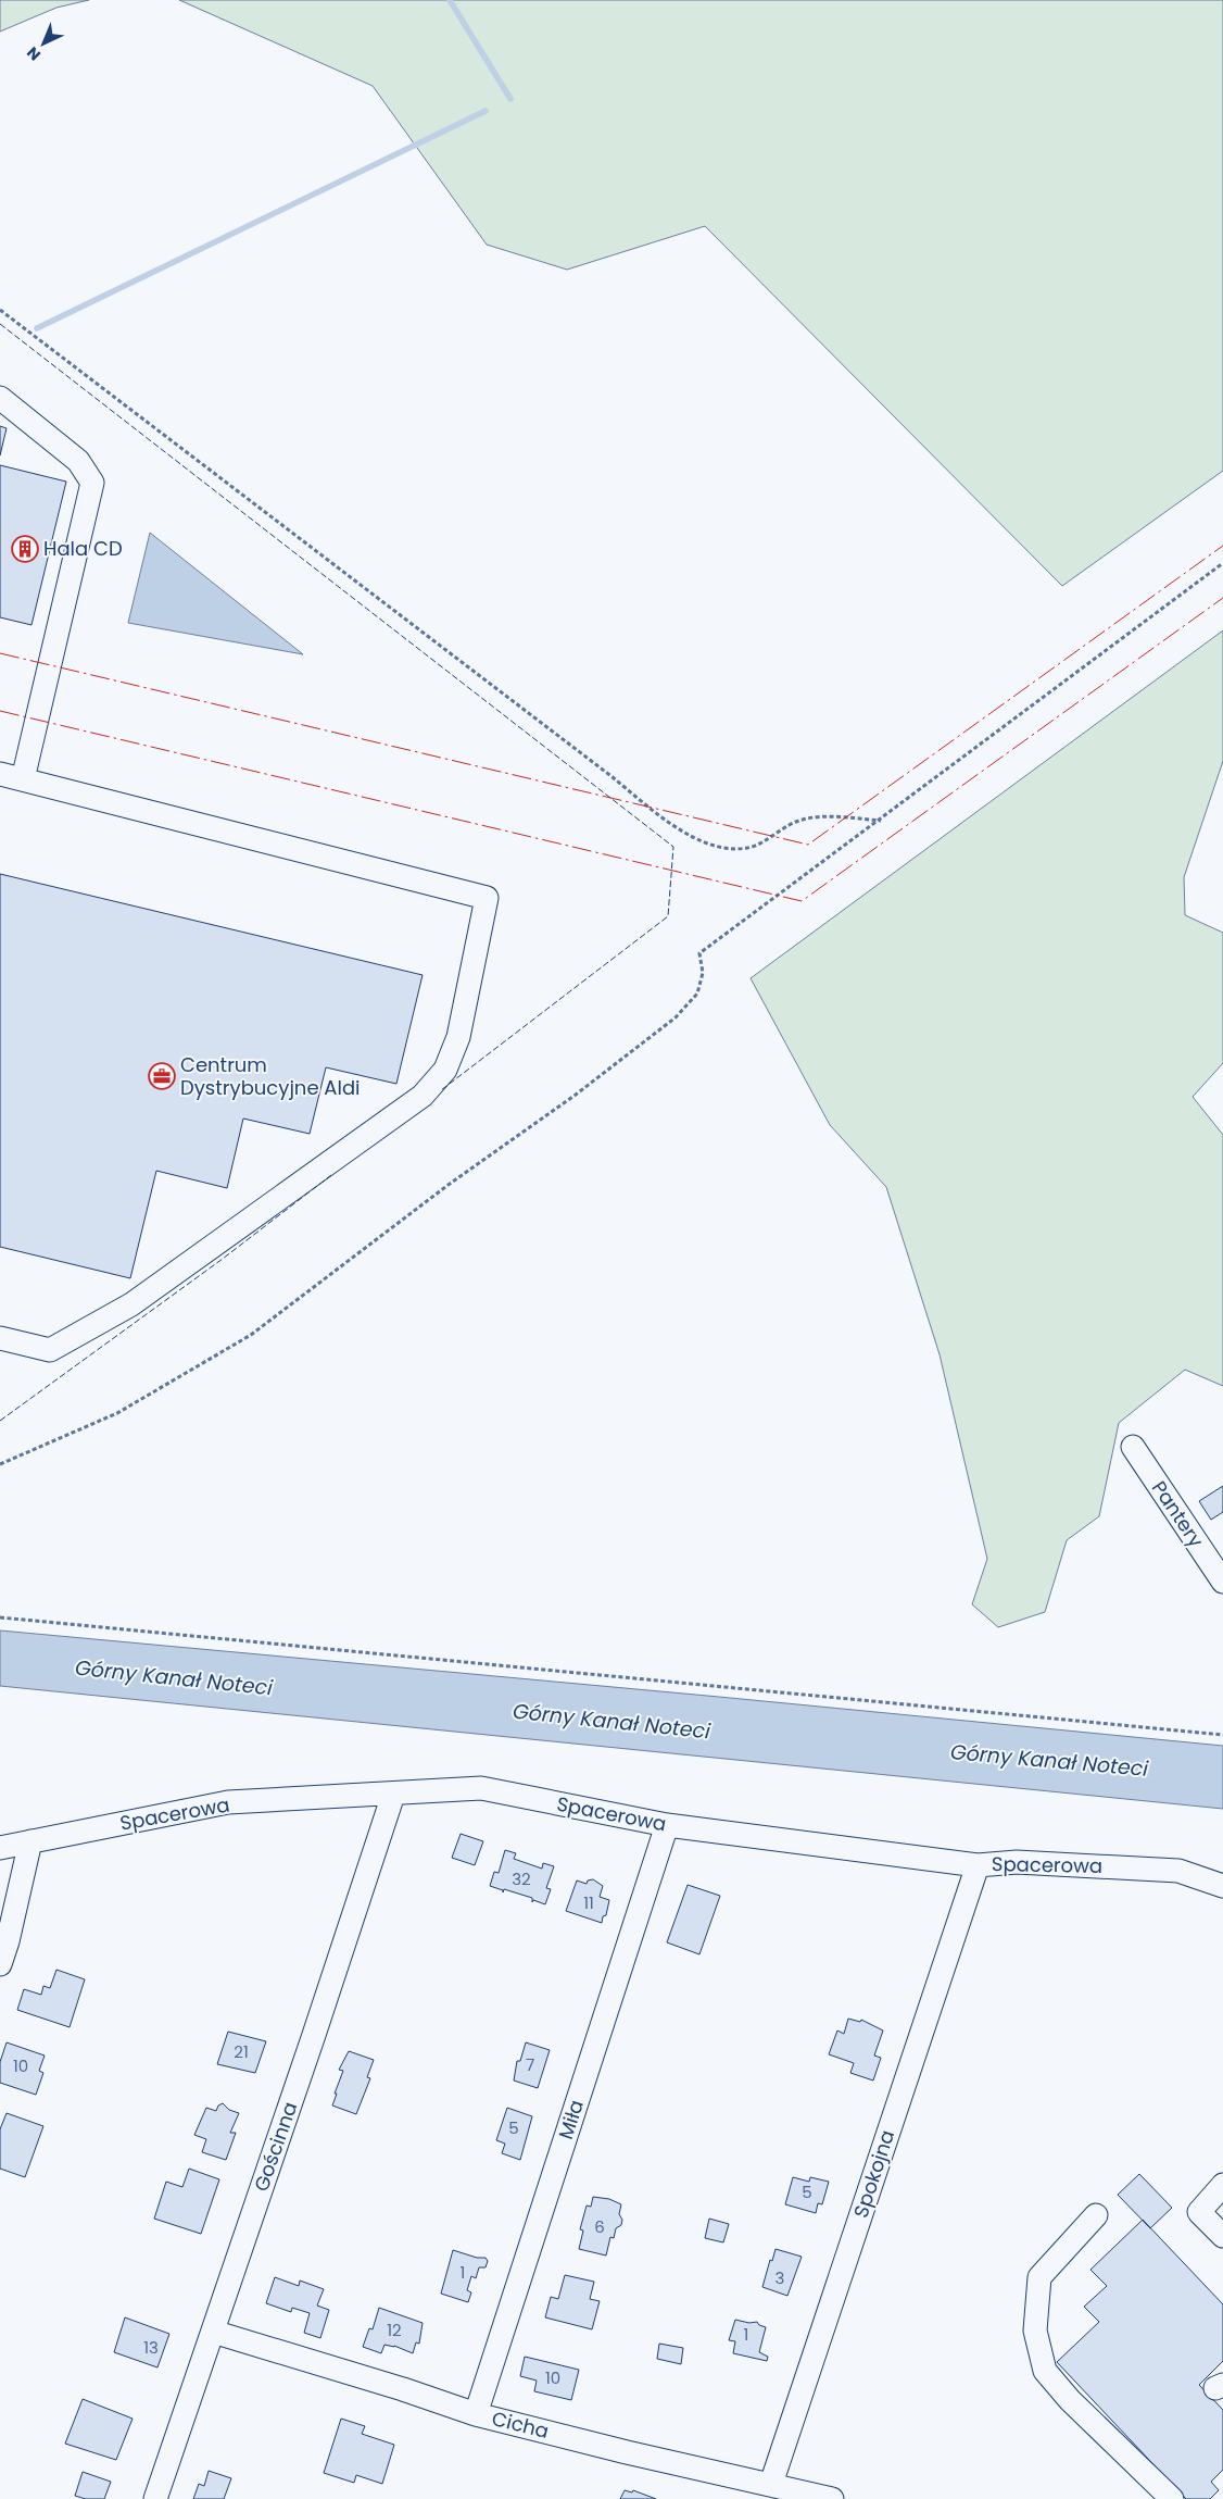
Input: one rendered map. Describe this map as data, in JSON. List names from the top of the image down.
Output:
{
  "streets": {
    "street": [
      "Pantery",
      "Spacerowa",
      "Miła",
      "Gościnna",
      "Spokojna",
      "Cicha"
    ]
  },
  "crossings": [
    ["Spacerowa", "Miła"],
    ["Spacerowa", "Gościnna"],
    ["Spacerowa", "Spokojna"],
    ["Miła", "Cicha"],
    ["Gościnna", "Cicha"],
    ["Spokojna", "Cicha"]
  ],
  "water": ["Górny Kanał Noteci"],
  "places": {
    "building": ["Hala CD"],
    "office": ["Centrum Dystrybucyjne Aldi"]
  },
  "house_numbers": [
    "32",
    "11",
    "21",
    "7",
    "10",
    "5",
    "5",
    "6",
    "1",
    "3",
    "12",
    "1",
    "13",
    "10"
  ],
  "north": "bottom left"
}
